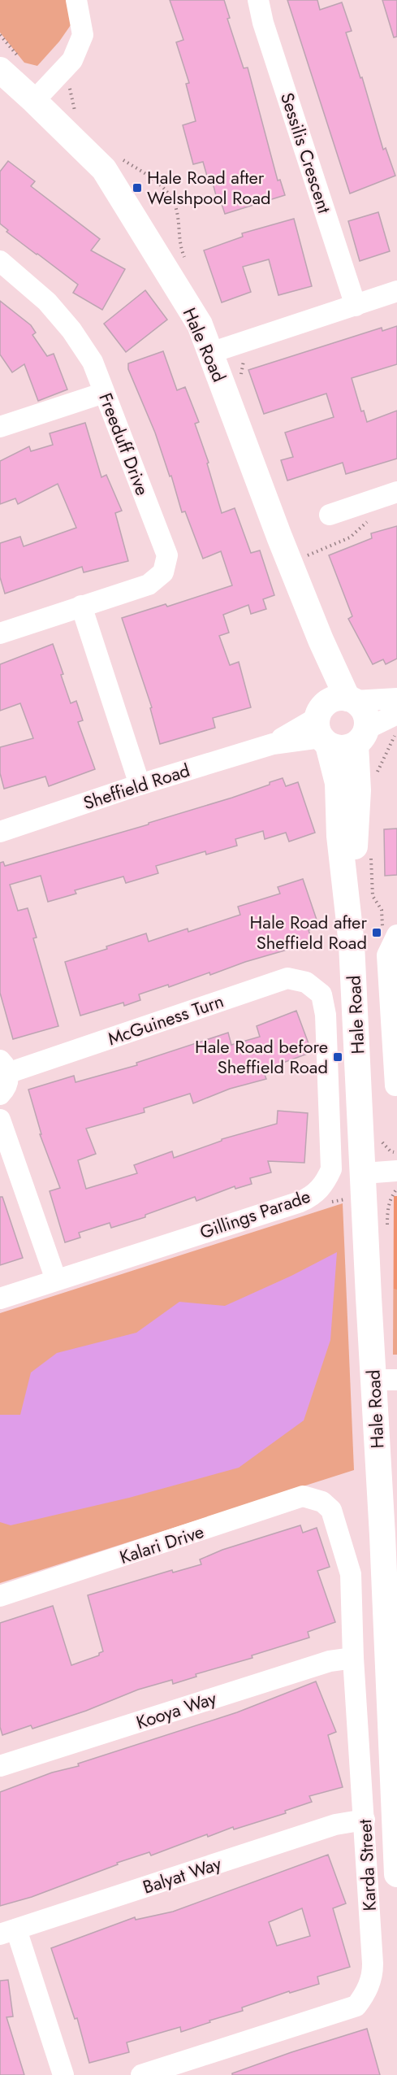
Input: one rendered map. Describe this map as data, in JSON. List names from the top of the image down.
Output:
{
  "streets": {
    "main road": ["Hale Road"],
    "street": [
      "Sessilis Crescent",
      "Freeduff Drive",
      "Sheffield Road",
      "McGuiness Turn",
      "Gillings Parade",
      "Kalari Drive",
      "Kooya Way",
      "Karda Street",
      "Balyat Way"
    ]
  },
  "crossings": [
    ["Hale Road", "Sheffield Road"],
    ["McGuiness Turn", "Gillings Parade"],
    ["Kalari Drive", "Karda Street"],
    ["Kooya Way", "Karda Street"],
    ["Karda Street", "Balyat Way"]
  ],
  "places": {
    "transit": ["Hale Road after Welshpool Road", "Hale Road after Sheffield Road", "Hale Road before Sheffield Road"]
  }
}
